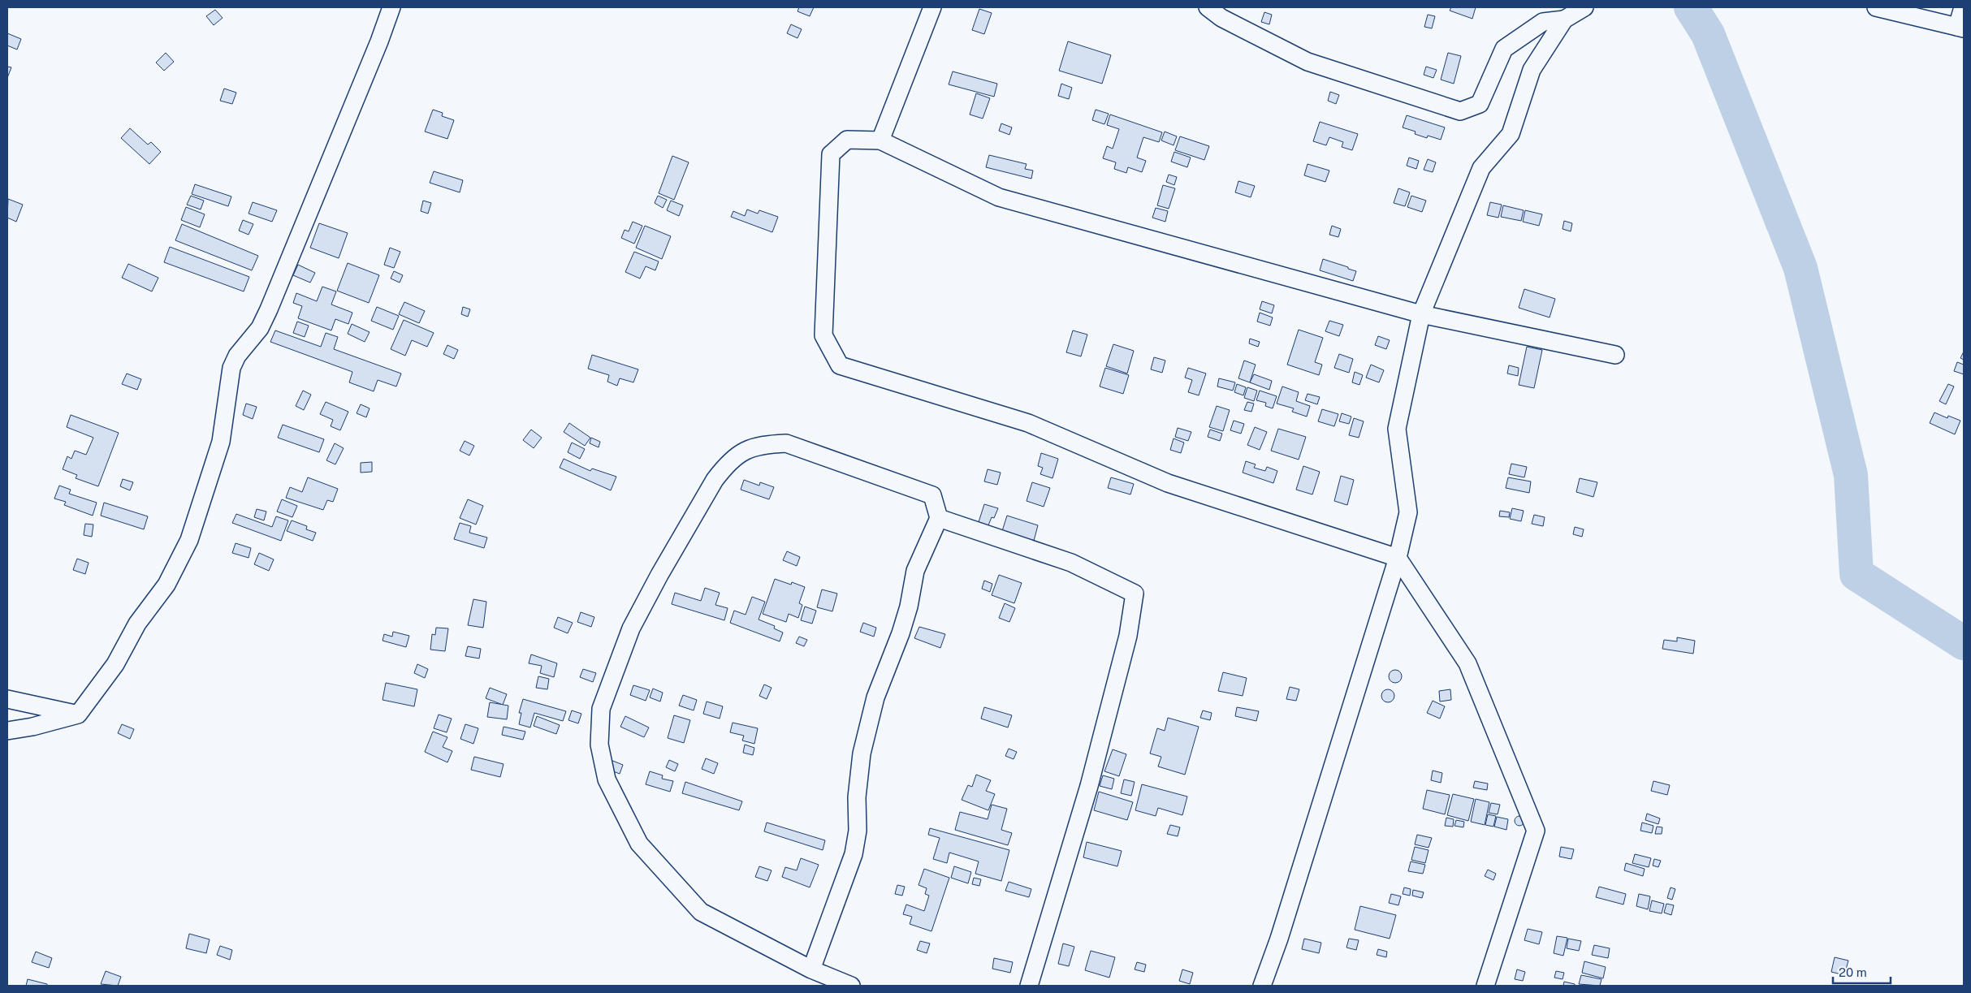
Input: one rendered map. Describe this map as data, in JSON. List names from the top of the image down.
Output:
{
  "scale_bar": "20 m"
}
